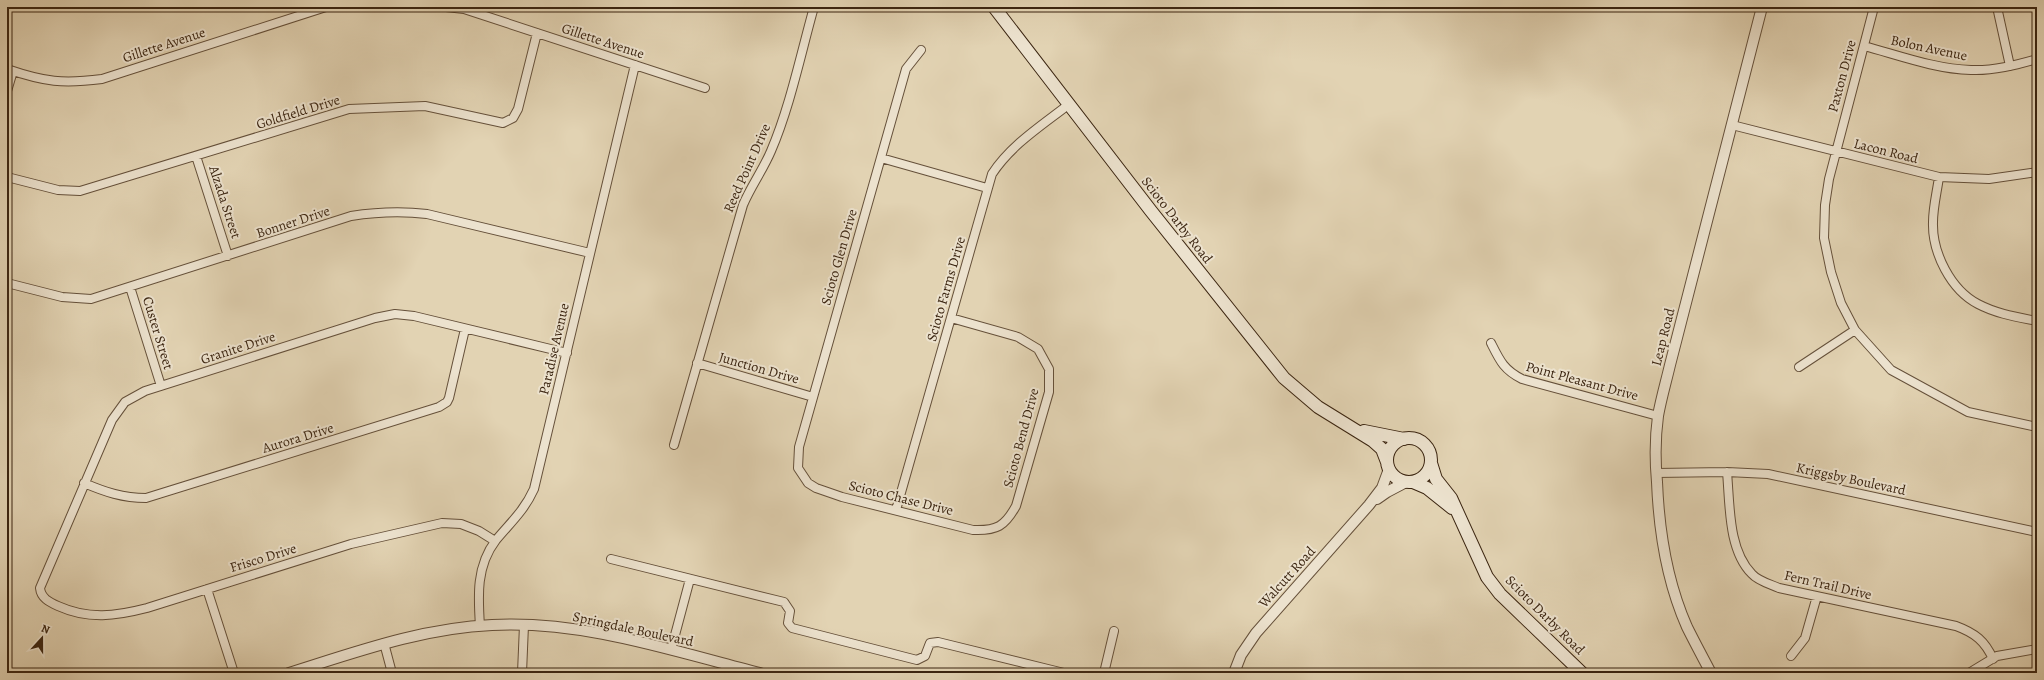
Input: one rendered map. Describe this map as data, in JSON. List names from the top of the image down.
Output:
{
  "streets": {
    "main road": ["Scioto Darby Road"],
    "street": [
      "Gillette Avenue",
      "Bolon Avenue",
      "Paxton Drive",
      "Goldfield Drive",
      "Lacon Road",
      "Reed Point Drive",
      "Alzada Street",
      "Bonner Drive",
      "Scioto Glen Drive",
      "Scioto Farms Drive",
      "Custer Street",
      "Leap Road",
      "Granite Drive",
      "Paradise Avenue",
      "Junction Drive",
      "Point Pleasant Drive",
      "Aurora Drive",
      "Scioto Bend Drive",
      "Kriggsby Boulevard",
      "Scioto Chase Drive",
      "Frisco Drive",
      "Walcutt Road",
      "Fern Trail Drive",
      "Springdale Boulevard"
    ]
  },
  "crossings": [
    ["Gillette Avenue", "Goldfield Drive"],
    ["Gillette Avenue", "Paradise Avenue"],
    ["Bolon Avenue", "Paxton Drive"],
    ["Paxton Drive", "Lacon Road"],
    ["Goldfield Drive", "Alzada Street"],
    ["Lacon Road", "Leap Road"],
    ["Reed Point Drive", "Junction Drive"],
    ["Alzada Street", "Bonner Drive"],
    ["Scioto Darby Road", "Scioto Farms Drive"],
    ["Scioto Darby Road", "Walcutt Road"],
    ["Bonner Drive", "Custer Street"],
    ["Bonner Drive", "Paradise Avenue"],
    ["Scioto Glen Drive", "Junction Drive"],
    ["Scioto Glen Drive", "Scioto Chase Drive"],
    ["Scioto Farms Drive", "Scioto Bend Drive"],
    ["Scioto Farms Drive", "Scioto Chase Drive"],
    ["Custer Street", "Granite Drive"],
    ["Leap Road", "Point Pleasant Drive"],
    ["Leap Road", "Kriggsby Boulevard"],
    ["Granite Drive", "Paradise Avenue"],
    ["Granite Drive", "Aurora Drive"],
    ["Granite Drive", "Frisco Drive"],
    ["Paradise Avenue", "Frisco Drive"],
    ["Paradise Avenue", "Springdale Boulevard"],
    ["Scioto Bend Drive", "Scioto Chase Drive"],
    ["Kriggsby Boulevard", "Fern Trail Drive"]
  ],
  "north": "top"
}
